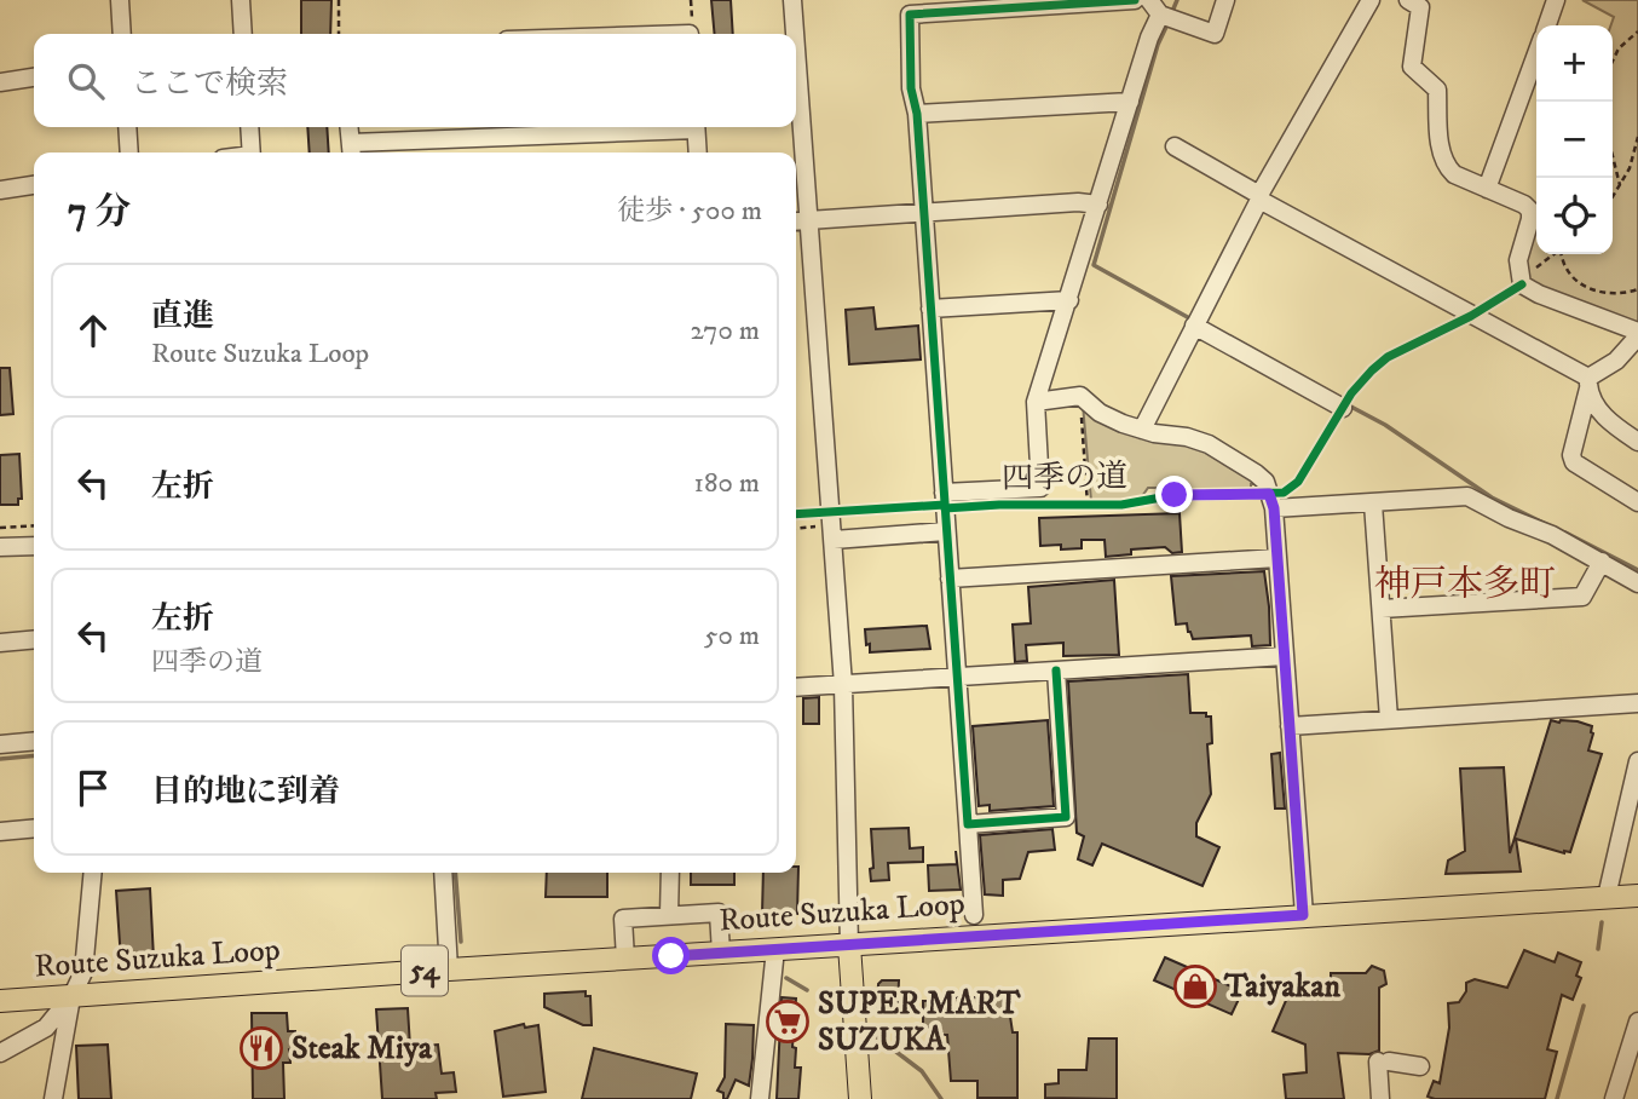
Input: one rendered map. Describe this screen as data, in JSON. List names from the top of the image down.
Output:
{
  "streets": {
    "main road": ["Route Suzuka Loop", "54"],
    "cycle path": ["四季の道"]
  },
  "districts": ["神戸本多町"],
  "places": {
    "shop": ["Taiyakan"],
    "supermarket": ["SUPER MART SUZUKA"],
    "restaurant": ["Steak Miya"]
  },
  "page": {
    "map_buttons": ["+", "−"],
    "search": "ここで検索",
    "heading": ["7 分", "徒歩 · 500 m"],
    "list": [
      ["直進", "Route Suzuka Loop", "270 m"],
      ["左折", "180 m"],
      ["左折", "四季の道", "50 m"],
      "目的地に到着"
    ]
  }
}
